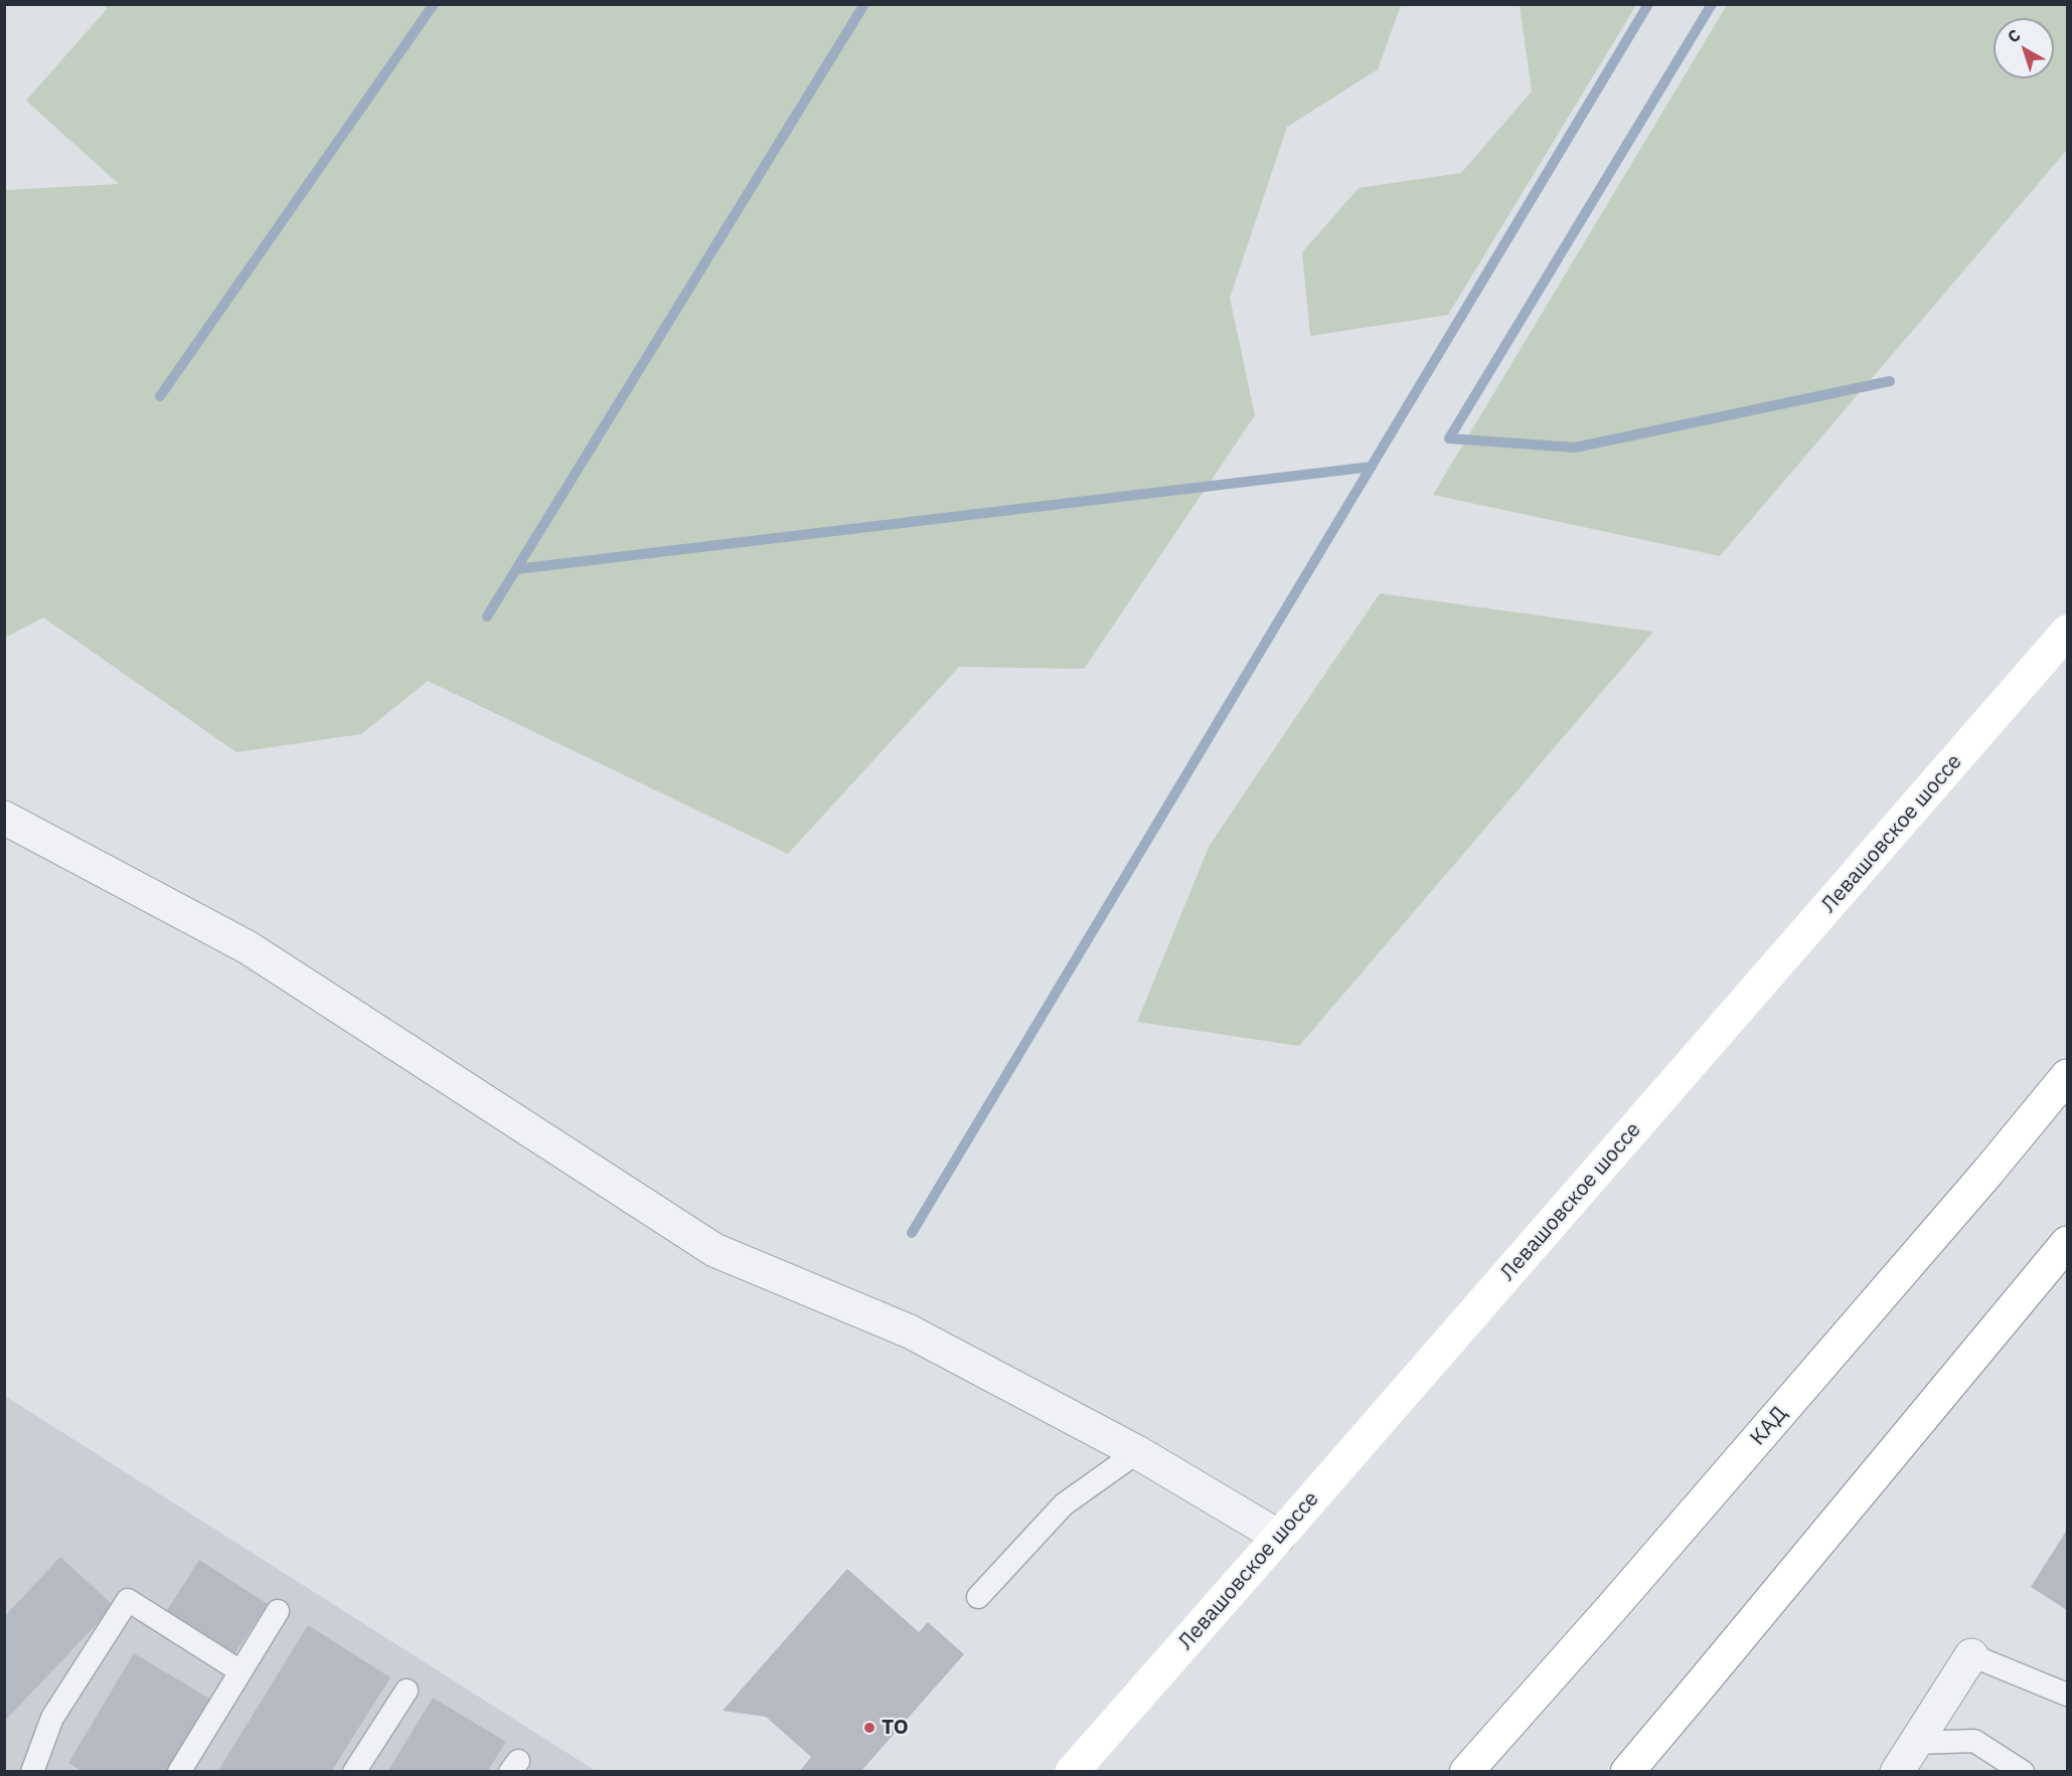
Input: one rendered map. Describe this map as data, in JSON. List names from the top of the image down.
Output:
{
  "streets": {
    "main road": ["Левашовское шоссе", "КАД"]
  },
  "places": ["ТО"],
  "north": "top left"
}
